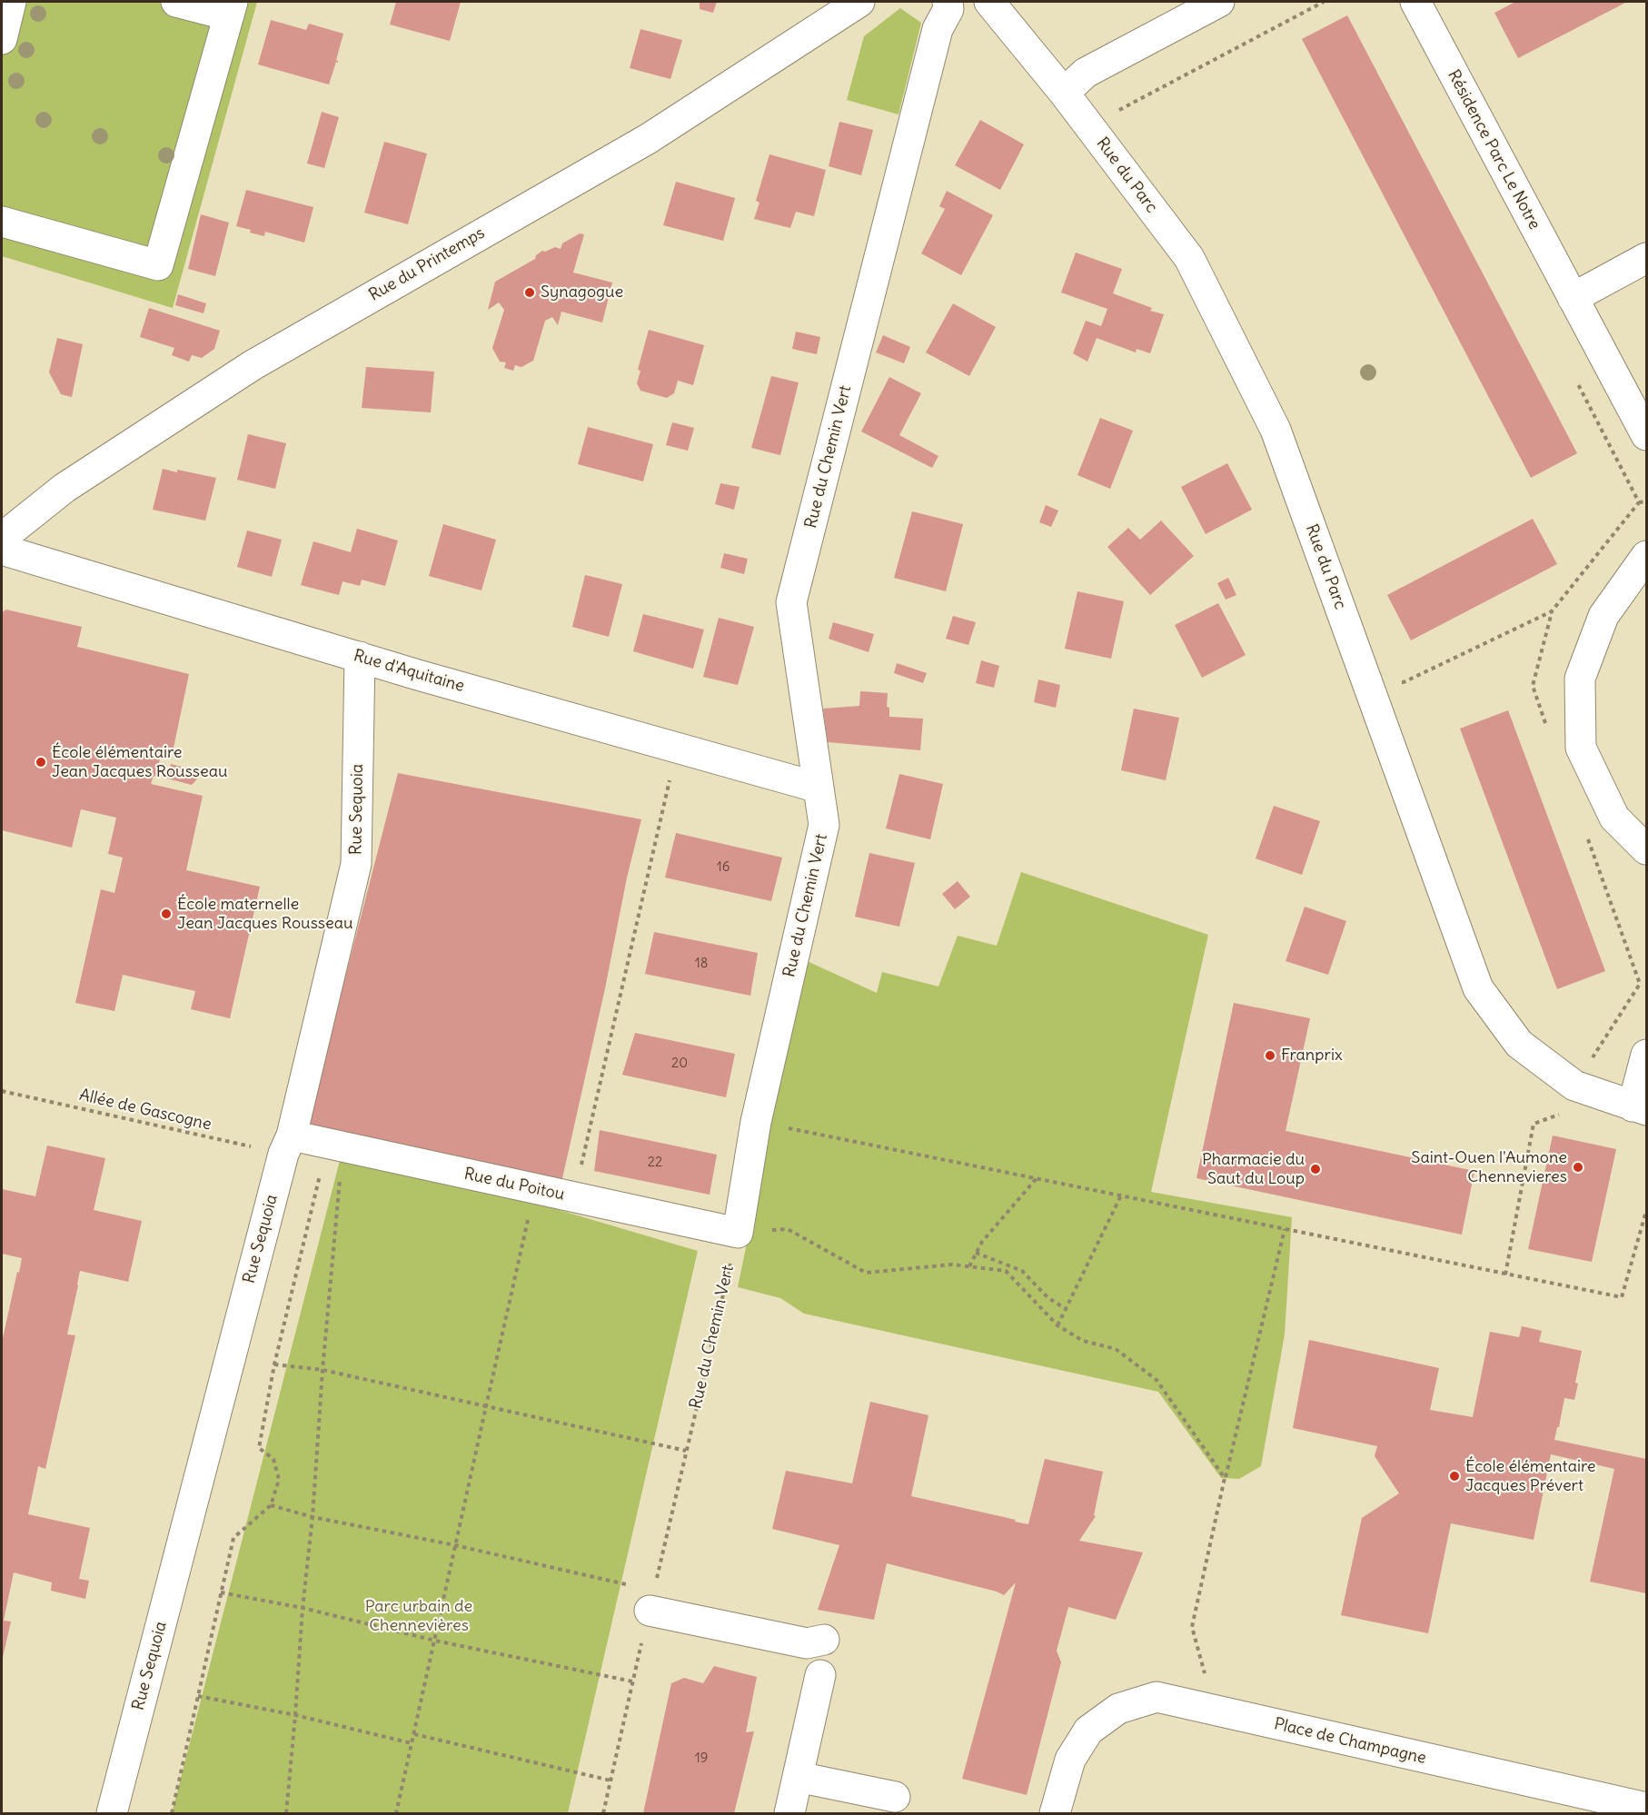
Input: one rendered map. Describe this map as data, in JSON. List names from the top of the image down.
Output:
{
  "streets": {
    "street": [
      "Résidence Parc Le Notre",
      "Rue du Parc",
      "Rue du Printemps",
      "Rue du Chemin Vert",
      "Rue d'Aquitaine",
      "Rue Sequoia",
      "Rue du Poitou",
      "Place de Champagne"
    ],
    "path": ["Allée de Gascogne"]
  },
  "crossings": [
    ["Rue du Chemin Vert", "Rue d'Aquitaine"],
    ["Rue du Chemin Vert", "Rue du Poitou"],
    ["Rue d'Aquitaine", "Rue Sequoia"],
    ["Rue Sequoia", "Allée de Gascogne"],
    ["Rue Sequoia", "Rue du Poitou"],
    ["Allée de Gascogne", "Rue du Poitou"]
  ],
  "parks": ["Parc urbain de Chennevières"],
  "places": [
    "Synagogue",
    "École élémentaire Jean Jacques Rousseau",
    "École maternelle Jean Jacques Rousseau",
    "Franprix",
    "Saint-Ouen l'Aumone Chennevieres",
    "Pharmacie du Saut du Loup",
    "École élémentaire Jacques Prévert"
  ],
  "house_numbers": [
    "16",
    "18",
    "20",
    "22",
    "19"
  ]
}
